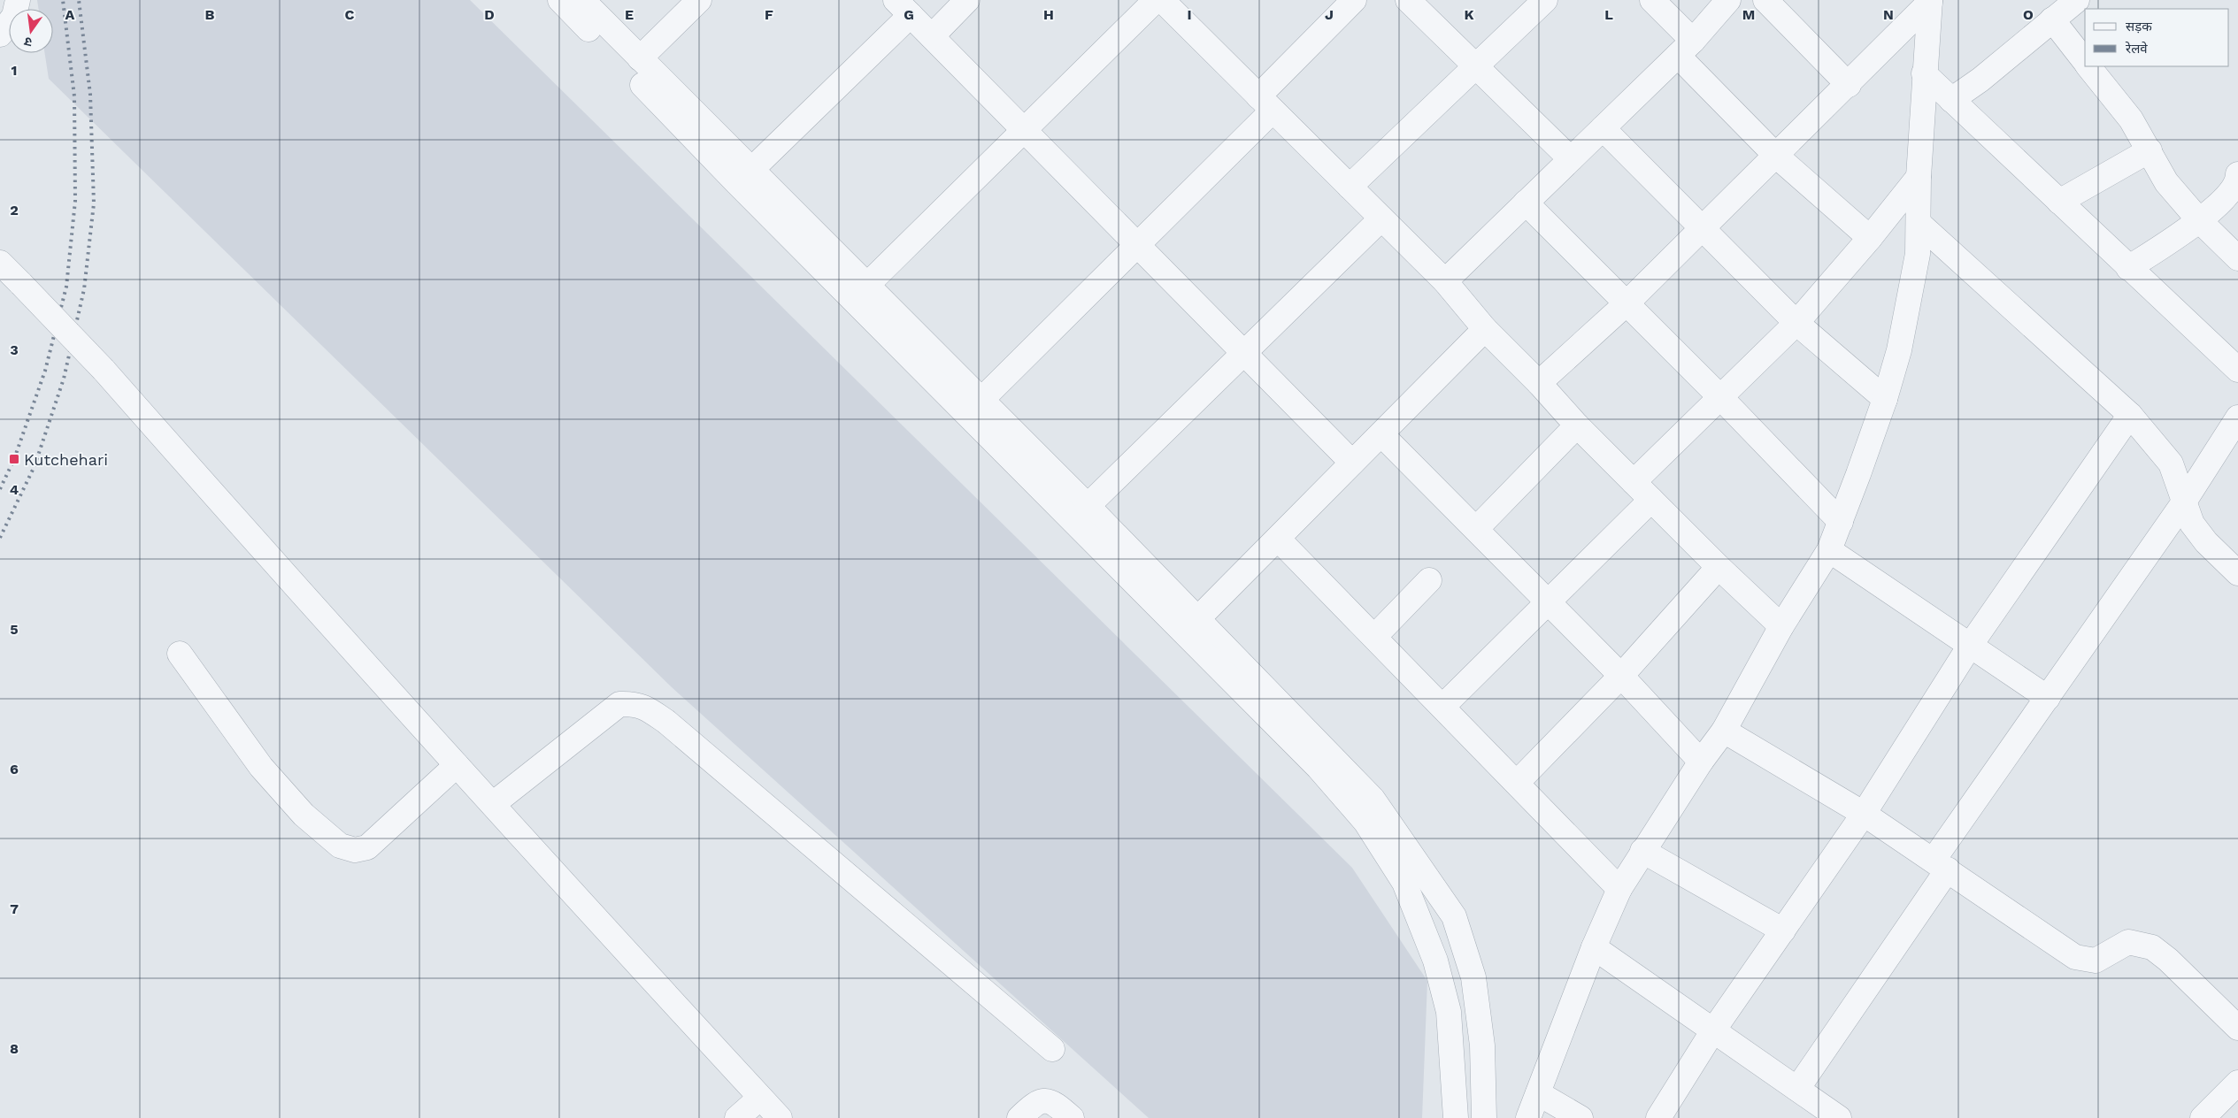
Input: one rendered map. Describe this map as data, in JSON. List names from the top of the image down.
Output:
{
  "places": {
    "transit": ["Kutchehari"]
  },
  "legend": ["सड़क", "रेलवे"],
  "north": "bottom",
  "grid": {
    "columns": [
      "A",
      "B",
      "C",
      "D",
      "E",
      "F",
      "G",
      "H",
      "I",
      "J",
      "K",
      "L",
      "M",
      "N",
      "O"
    ],
    "rows": [
      "1",
      "2",
      "3",
      "4",
      "5",
      "6",
      "7",
      "8"
    ]
  }
}
